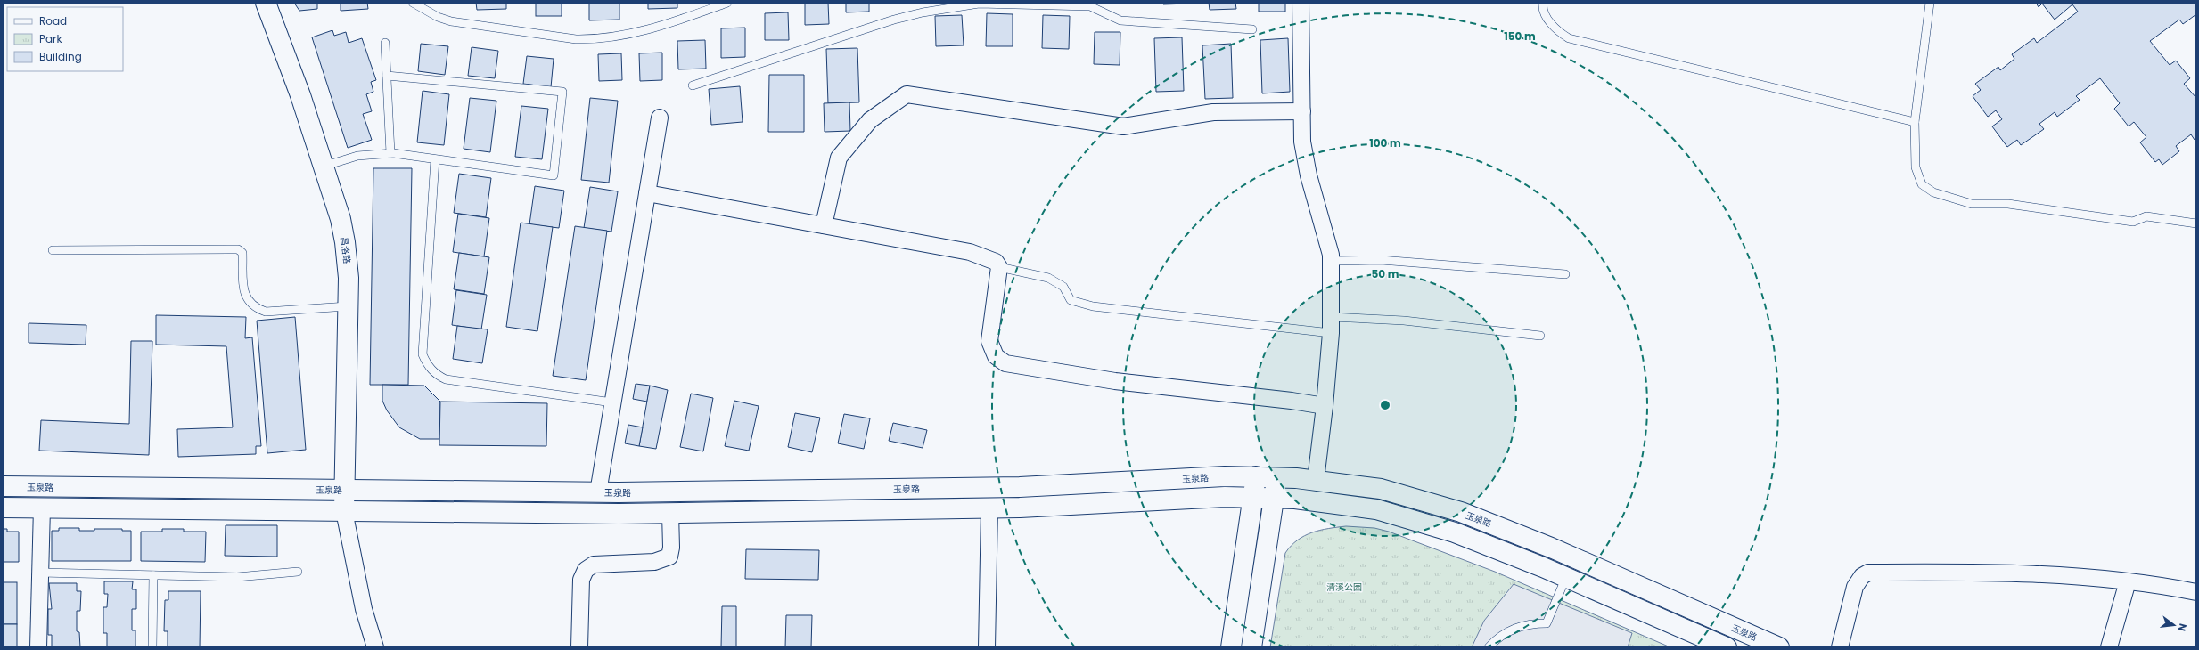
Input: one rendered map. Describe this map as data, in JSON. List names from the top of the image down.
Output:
{
  "streets": {
    "main road": ["昌洛路", "玉泉路"]
  },
  "crossings": [
    ["昌洛路", "玉泉路"]
  ],
  "parks": ["清溪公园"],
  "legend": ["Road", "Park", "Building"],
  "north": "right",
  "rings": ["150 m", "100 m", "50 m"]
}
